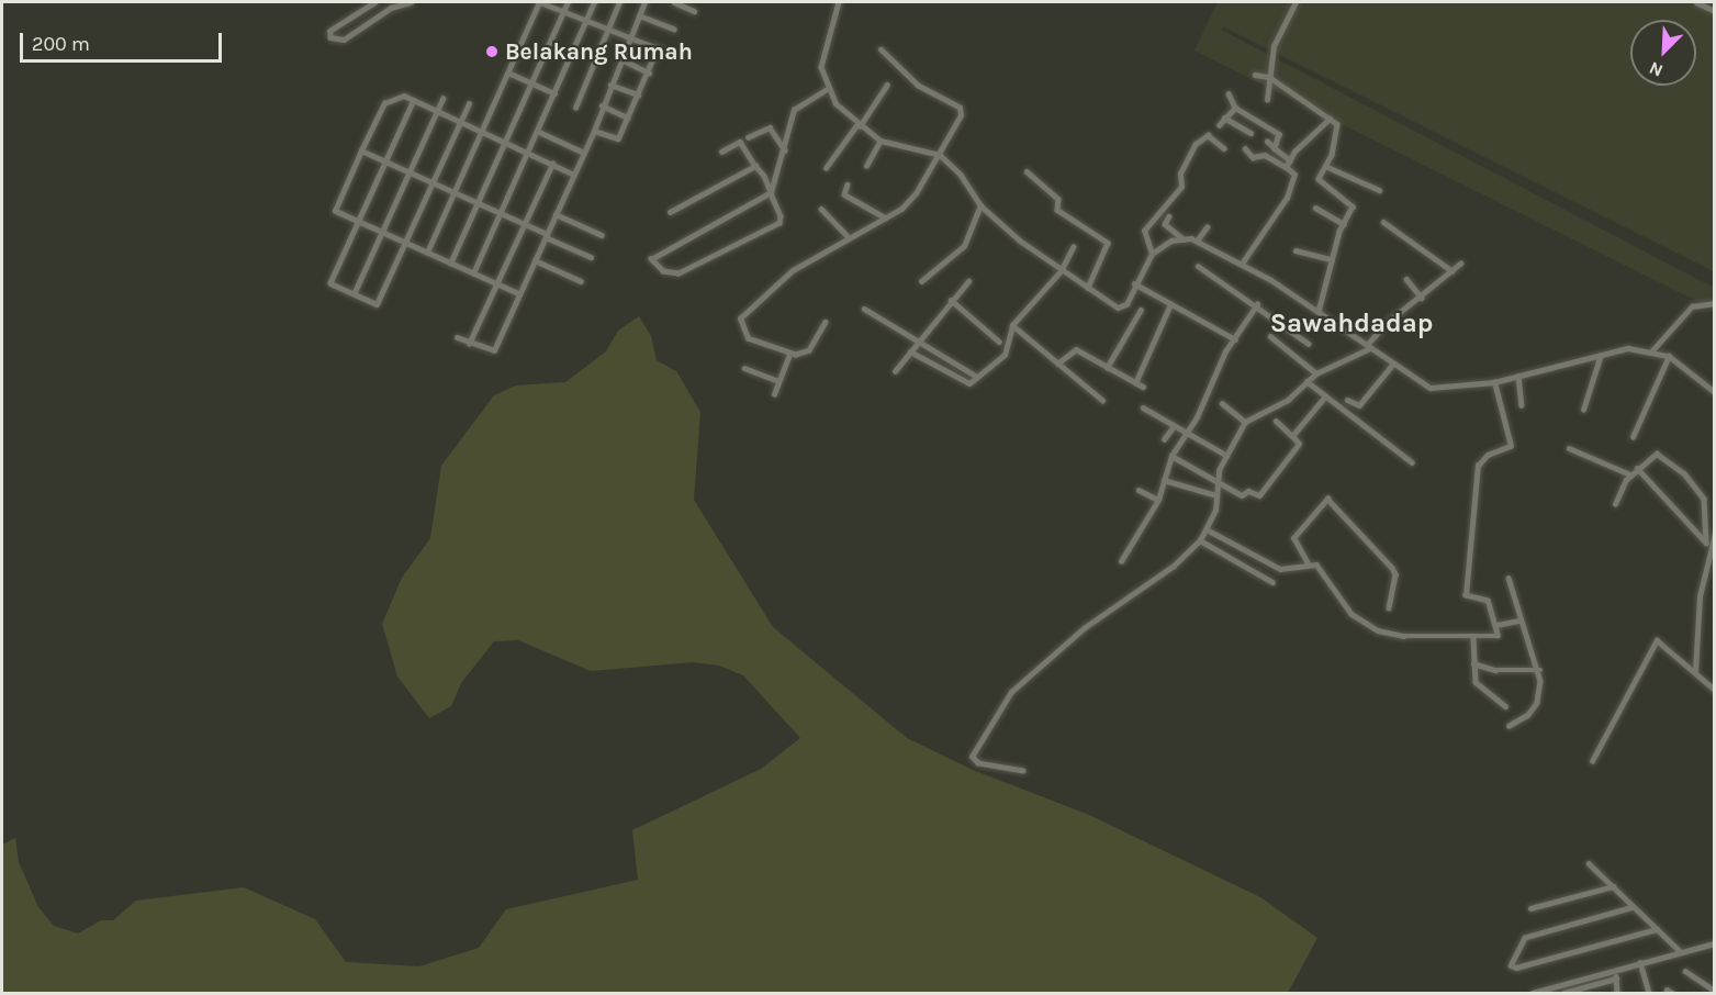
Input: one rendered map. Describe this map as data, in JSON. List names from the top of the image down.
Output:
{
  "districts": ["Sawahdadap"],
  "places": ["Belakang Rumah"],
  "scale_bar": "200 m",
  "north": "bottom left"
}
